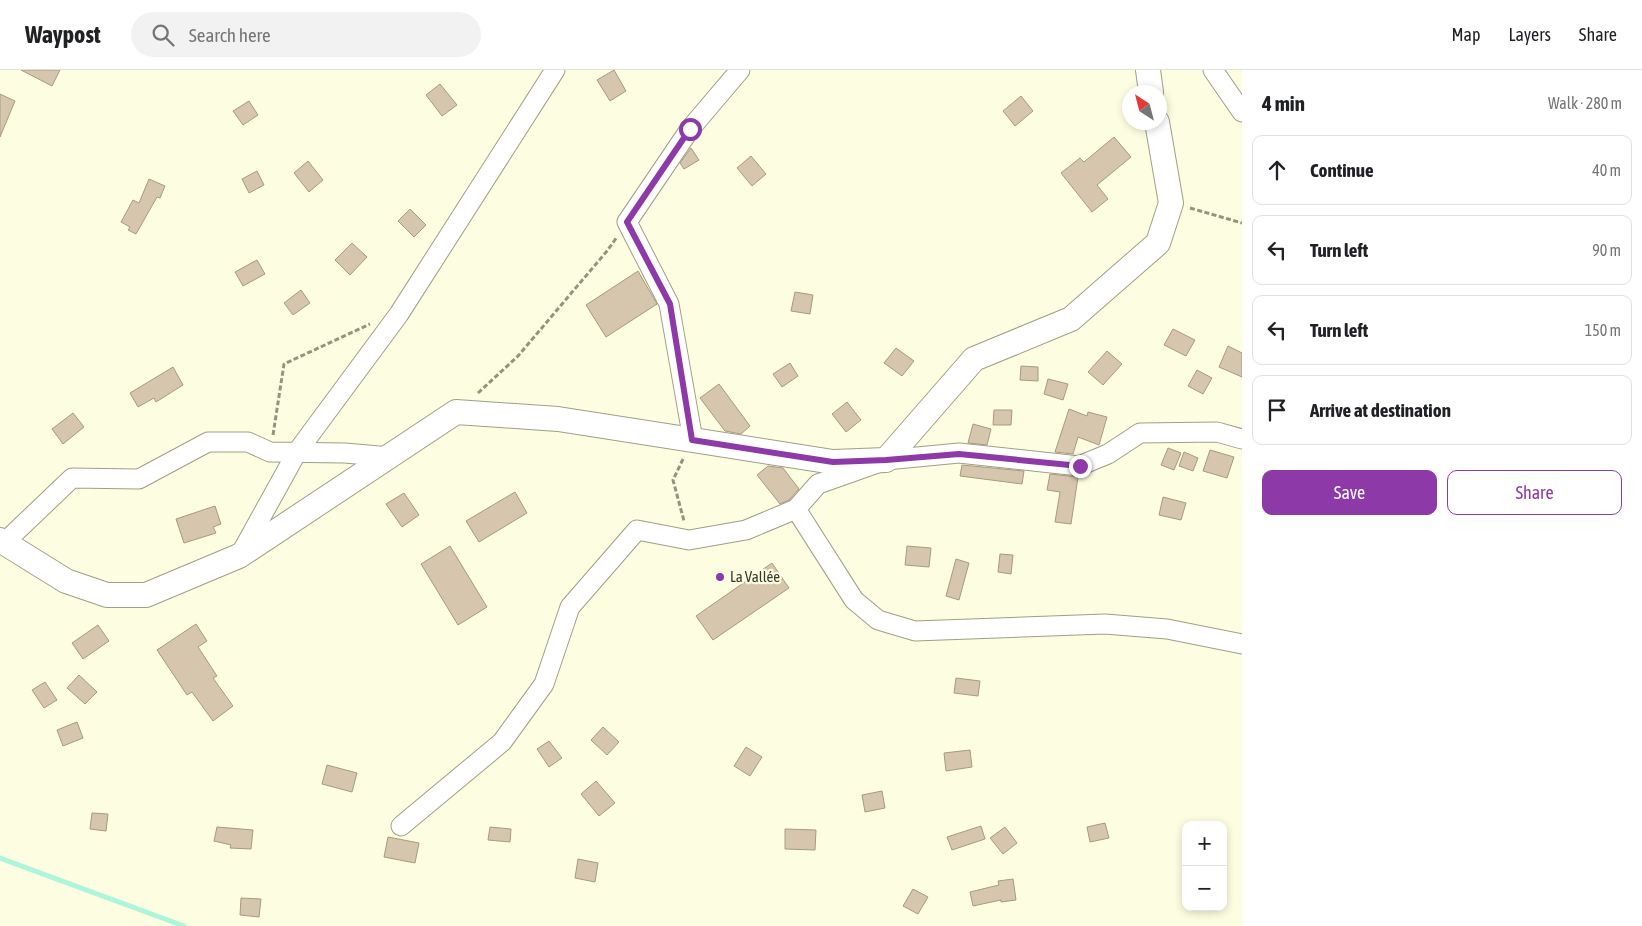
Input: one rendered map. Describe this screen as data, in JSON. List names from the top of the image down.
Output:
{
  "places": ["La Vallée"],
  "north": "top left",
  "page": {
    "header": "Waypost",
    "search": "Search here",
    "nav": ["Map", "Layers", "Share"],
    "heading": ["4 min", "Walk · 280 m"],
    "list": [
      ["Continue", "40 m"],
      ["Turn left", "90 m"],
      ["Turn left", "150 m"],
      "Arrive at destination"
    ],
    "buttons": ["Save", "Share"],
    "map_buttons": ["+", "−"]
  }
}
